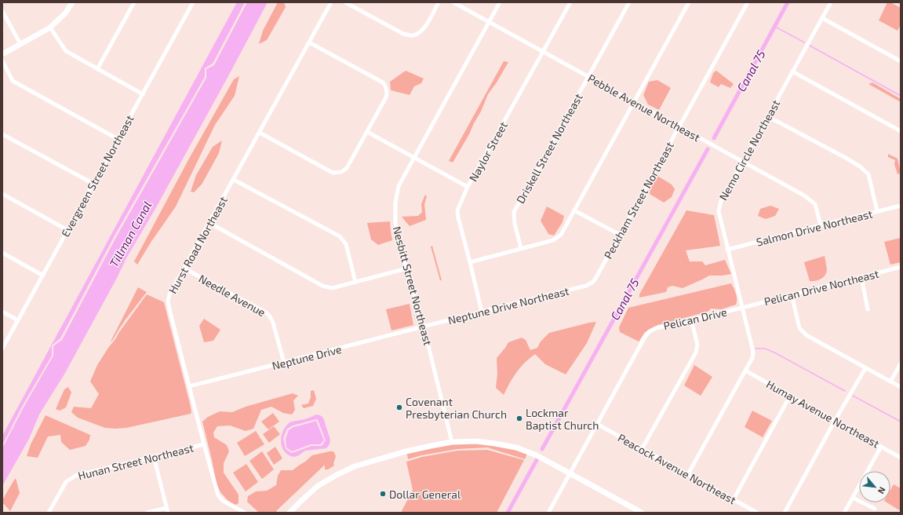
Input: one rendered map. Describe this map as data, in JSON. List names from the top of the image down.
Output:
{
  "streets": {
    "street": [
      "Pebble Avenue Northeast",
      "Driskell Street Northeast",
      "Nemo Circle Northeast",
      "Naylor Street",
      "Evergreen Street Northeast",
      "Peckham Street Northeast",
      "Salmon Drive Northeast",
      "Hurst Road Northeast",
      "Nesbitt Street Northeast",
      "Pelican Drive Northeast",
      "Needle Avenue",
      "Neptune Drive Northeast",
      "Pelican Drive",
      "Neptune Drive",
      "Humay Avenue Northeast",
      "Hunan Street Northeast",
      "Peacock Avenue Northeast"
    ]
  },
  "crossings": [
    ["Pebble Avenue Northeast", "Driskell Street Northeast"],
    ["Pebble Avenue Northeast", "Nemo Circle Northeast"],
    ["Pebble Avenue Northeast", "Naylor Street"],
    ["Pebble Avenue Northeast", "Peckham Street Northeast"],
    ["Pebble Avenue Northeast", "Salmon Drive Northeast"],
    ["Pebble Avenue Northeast", "Nesbitt Street Northeast"],
    ["Nemo Circle Northeast", "Salmon Drive Northeast"],
    ["Nemo Circle Northeast", "Pelican Drive Northeast"],
    ["Nemo Circle Northeast", "Pelican Drive"],
    ["Nemo Circle Northeast", "Humay Avenue Northeast"],
    ["Nemo Circle Northeast", "Peacock Avenue Northeast"],
    ["Naylor Street", "Neptune Drive Northeast"],
    ["Peckham Street Northeast", "Neptune Drive Northeast"],
    ["Hurst Road Northeast", "Needle Avenue"],
    ["Hurst Road Northeast", "Neptune Drive"],
    ["Hurst Road Northeast", "Hunan Street Northeast"],
    ["Nesbitt Street Northeast", "Neptune Drive Northeast"],
    ["Nesbitt Street Northeast", "Neptune Drive"],
    ["Pelican Drive Northeast", "Pelican Drive"],
    ["Needle Avenue", "Neptune Drive"],
    ["Neptune Drive Northeast", "Neptune Drive"],
    ["Pelican Drive", "Peacock Avenue Northeast"]
  ],
  "water": ["Canal 75", "Tillman Canal"],
  "places": ["Covenant Presbyterian Church", "Lockmar Baptist Church", "Dollar General"],
  "north": "bottom right"
}
